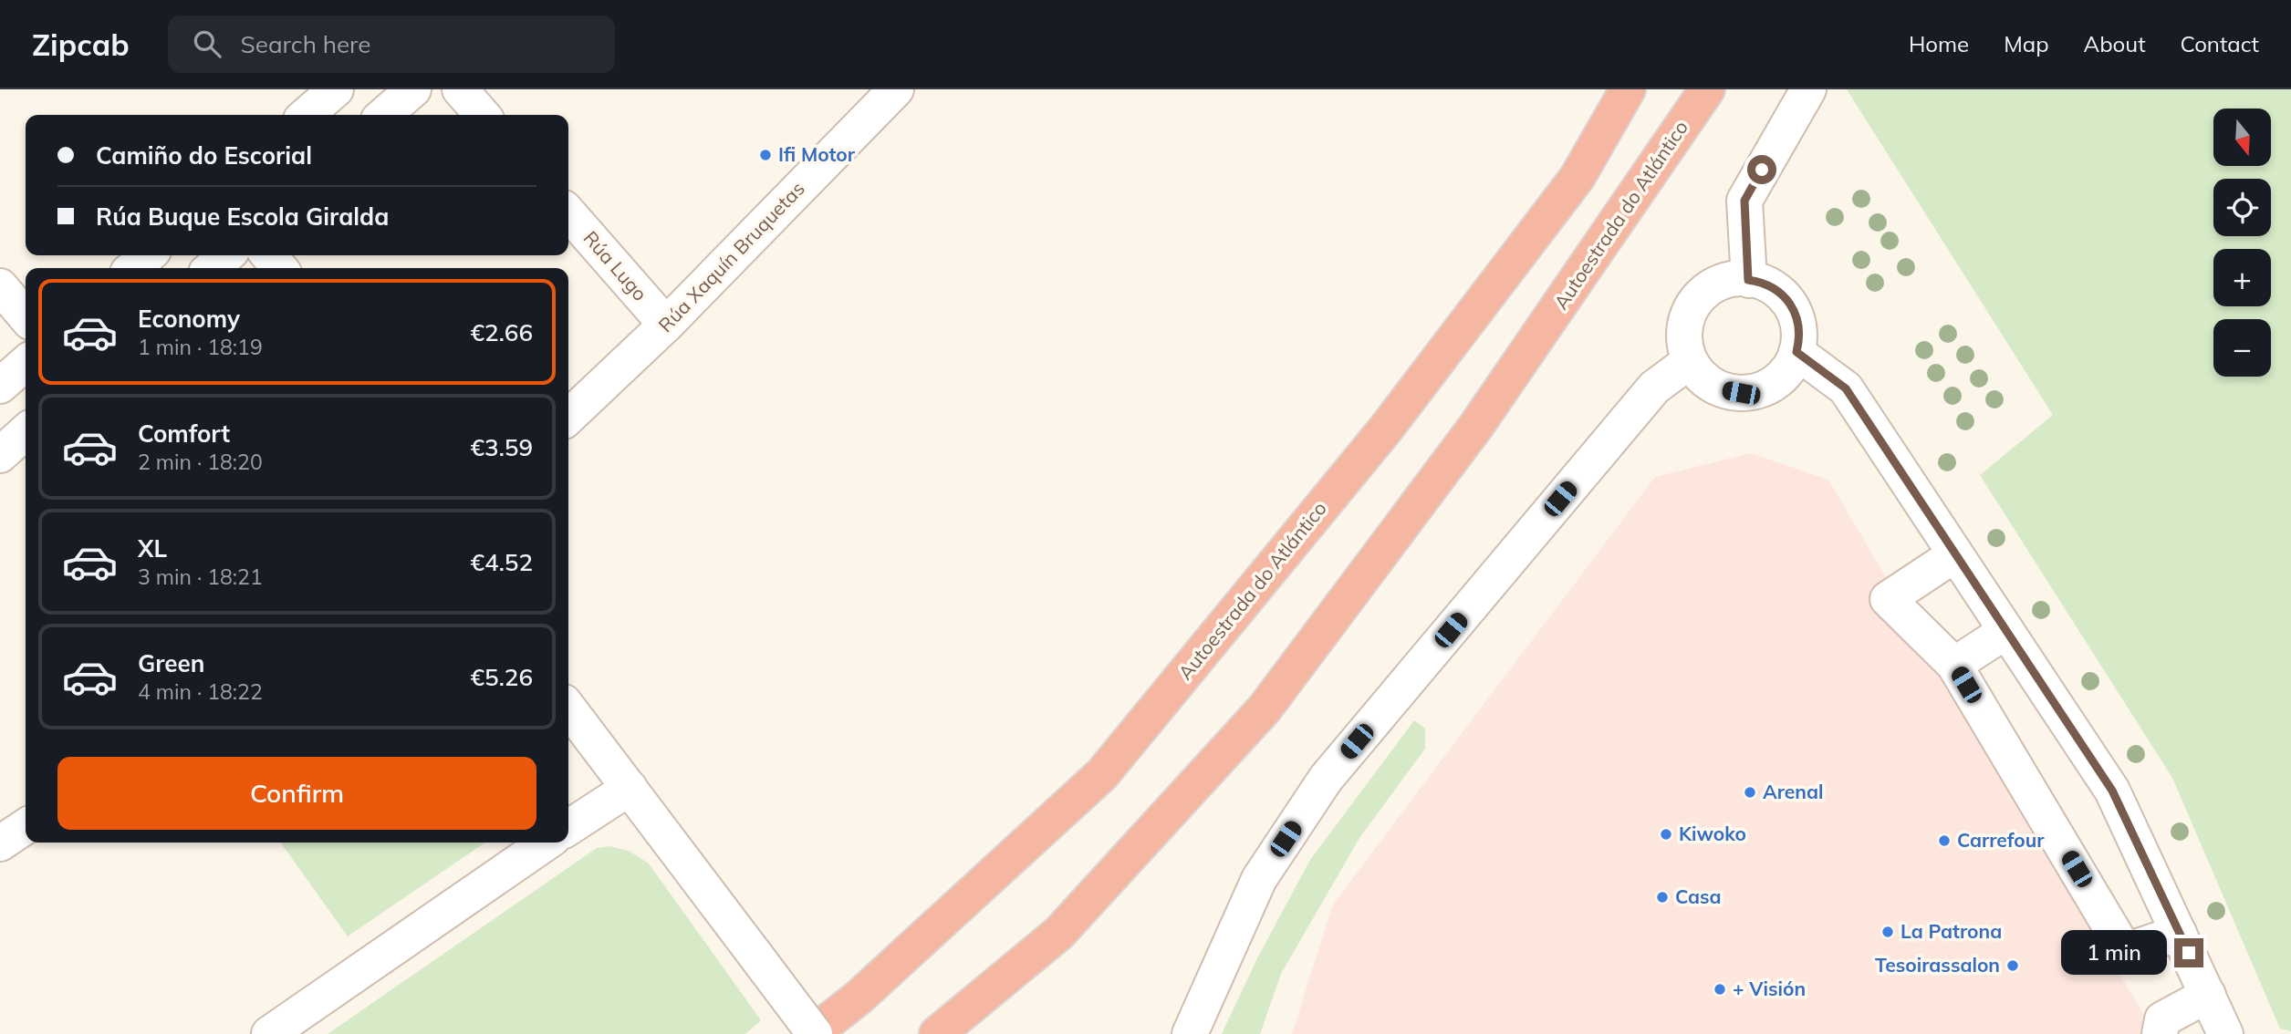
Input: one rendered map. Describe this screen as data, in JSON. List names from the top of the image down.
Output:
{
  "streets": {
    "highway": ["Autoestrada do Atlántico"],
    "street": ["Rúa Xaquín Bruquetas", "Rúa Lugo"]
  },
  "crossings": [
    ["Rúa Xaquín Bruquetas", "Rúa Lugo"]
  ],
  "places": [
    "Ifi Motor",
    "Arenal",
    "Kiwoko",
    "Carrefour",
    "Casa",
    "La Patrona",
    "Tesoirassalon",
    "+ Visión"
  ],
  "north": "bottom",
  "page": {
    "header": "Zipcab",
    "search": "Search here",
    "nav": [
      "Home",
      "Map",
      "About",
      "Contact"
    ],
    "map_buttons": ["+", "−"],
    "banner": ["Camiño do Escorial", "Rúa Buque Escola Giralda"],
    "list": [
      {
        "name": "Economy",
        "note": "1 min · 18:19",
        "value": "€2.66"
      },
      {
        "name": "Comfort",
        "note": "2 min · 18:20",
        "value": "€3.59"
      },
      {
        "name": "XL",
        "note": "3 min · 18:21",
        "value": "€4.52"
      },
      {
        "name": "Green",
        "note": "4 min · 18:22",
        "value": "€5.26"
      }
    ],
    "buttons": "Confirm",
    "bubble": "1 min"
  }
}
